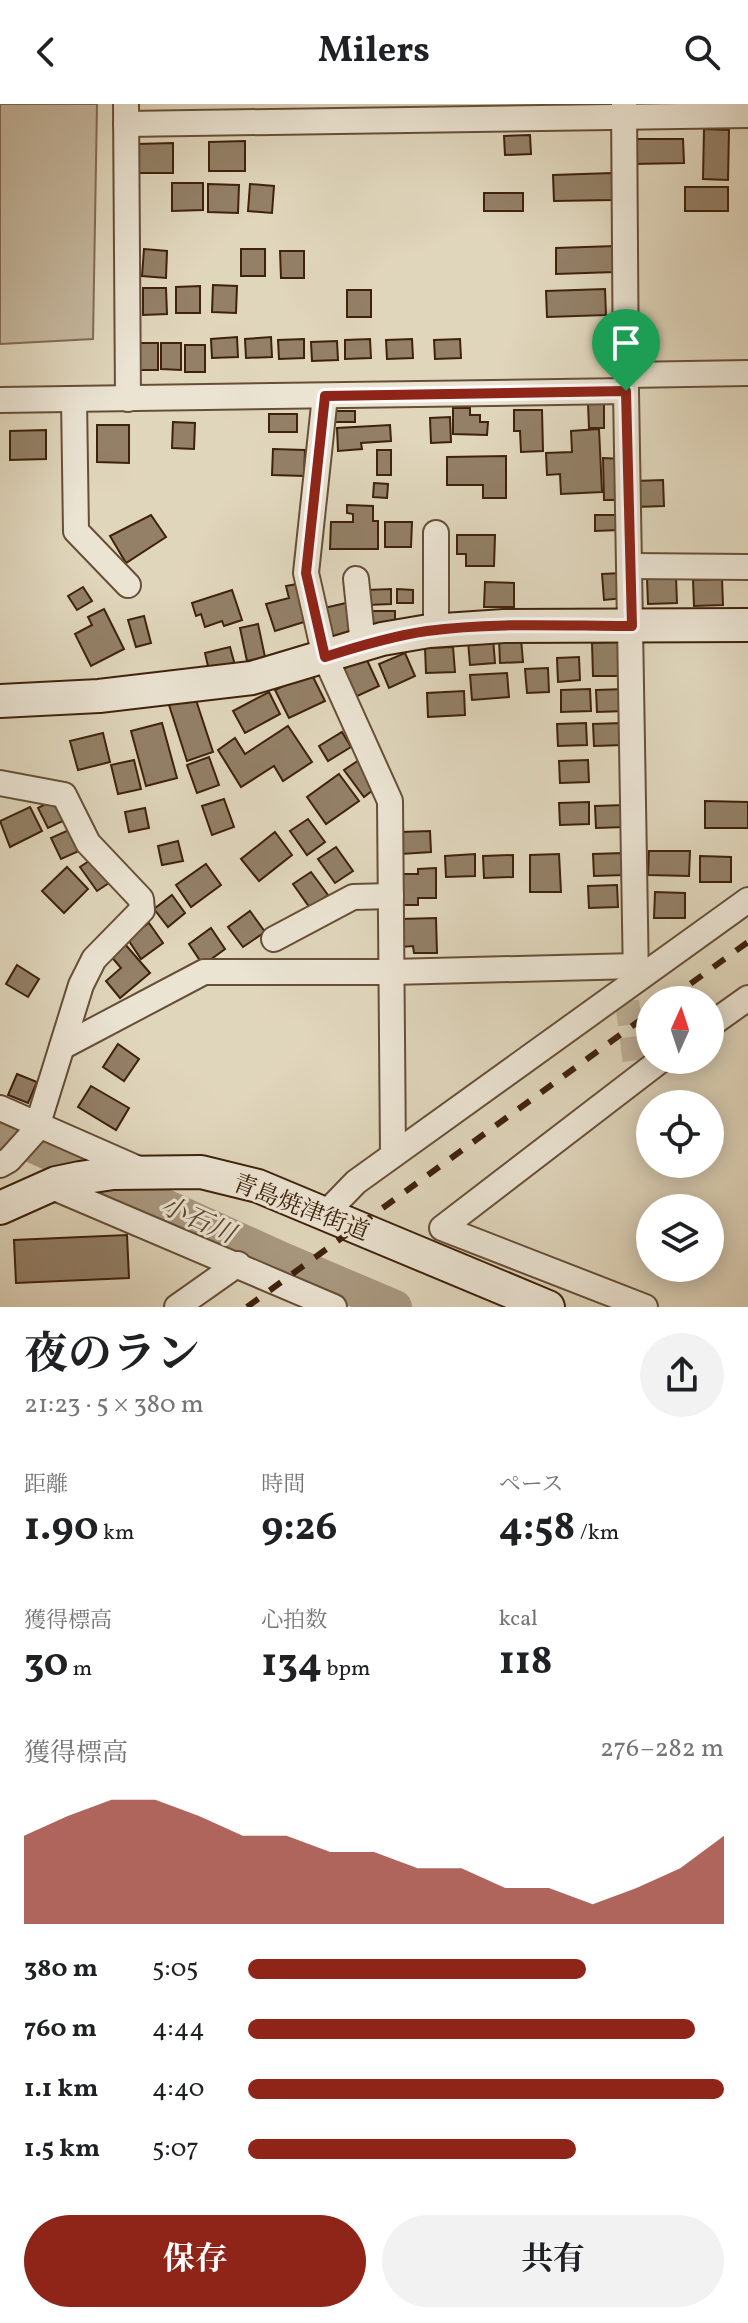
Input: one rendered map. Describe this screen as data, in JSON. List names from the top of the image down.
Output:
{
  "streets": {
    "street": ["青島焼津街道"]
  },
  "water": ["小石川"],
  "north": "top",
  "page": {
    "header": "Milers",
    "heading": ["夜のラン", "21:23 · 5 × 380 m"],
    "stats": [
      ["距離", "1.90 km"],
      ["時間", "9:26"],
      ["ペース", "4:58 /km"],
      ["獲得標高", "30 m"],
      ["心拍数", "134 bpm"],
      ["kcal", "118"]
    ],
    "chart": ["獲得標高", "276–282 m"],
    "list": [
      {
        "name": "380 m",
        "note": "5:05"
      },
      {
        "name": "760 m",
        "note": "4:44"
      },
      {
        "name": "1.1 km",
        "note": "4:40"
      },
      {
        "name": "1.5 km",
        "note": "5:07"
      }
    ],
    "buttons": ["保存", "共有"]
  }
}
